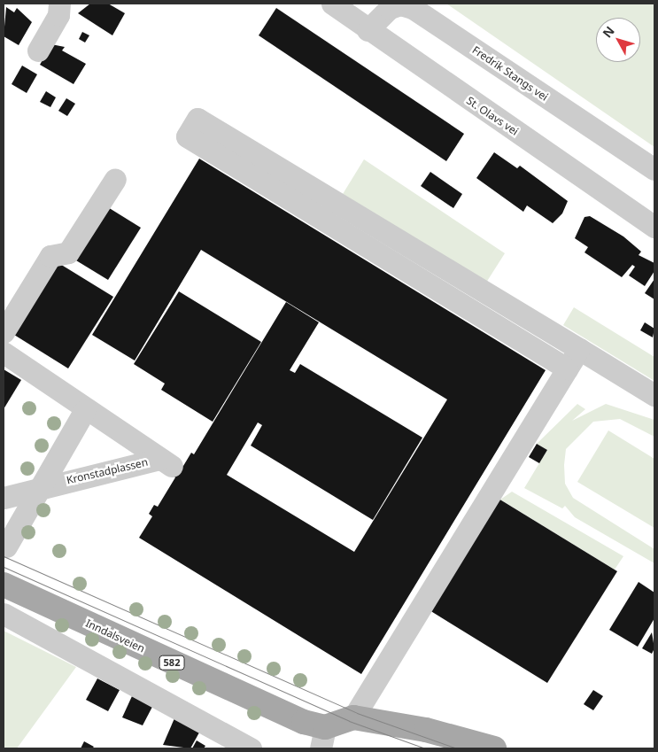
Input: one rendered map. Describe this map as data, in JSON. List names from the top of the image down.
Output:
{
  "streets": {
    "main road": ["Inndalsveien", "582"],
    "street": ["Fredrik Stangs vei", "St. Olavs vei", "Kronstadplassen"]
  },
  "crossings": [
    ["Fredrik Stangs vei", "St. Olavs vei"]
  ],
  "north": "top left"
}
